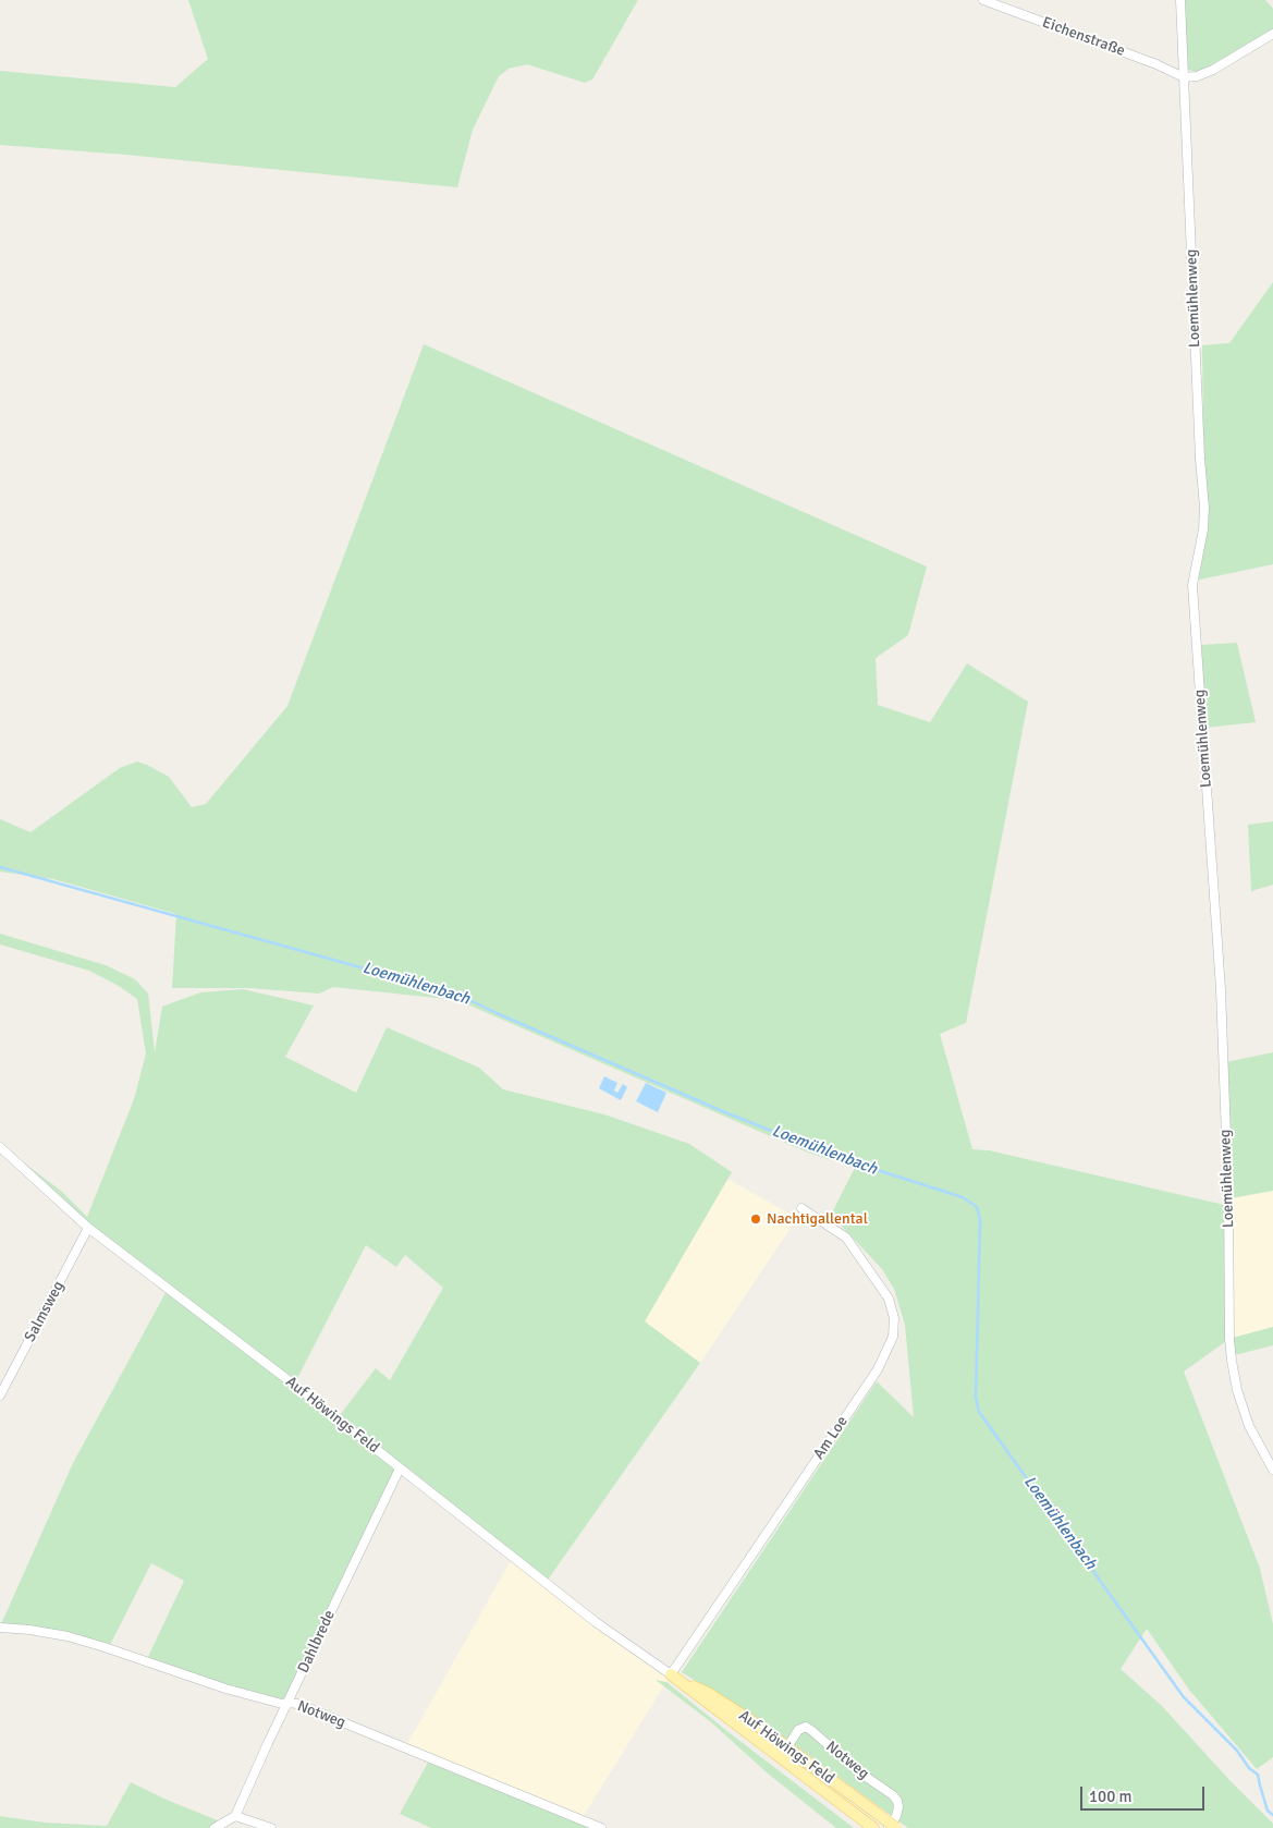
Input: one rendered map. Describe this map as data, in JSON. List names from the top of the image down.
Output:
{
  "streets": {
    "main road": ["Auf Höwings Feld"],
    "street": [
      "Eichenstraße",
      "Loemühlenweg",
      "Salmsweg",
      "Am Loe",
      "Dahlbrede",
      "Notweg"
    ]
  },
  "crossings": [
    ["Eichenstraße", "Loemühlenweg"],
    ["Salmsweg", "Auf Höwings Feld"],
    ["Auf Höwings Feld", "Am Loe"],
    ["Auf Höwings Feld", "Dahlbrede"],
    ["Auf Höwings Feld", "Notweg"],
    ["Dahlbrede", "Notweg"]
  ],
  "water": ["Loemühlenbach"],
  "places": ["Nachtigallental"],
  "scale_bar": "100 m"
}
